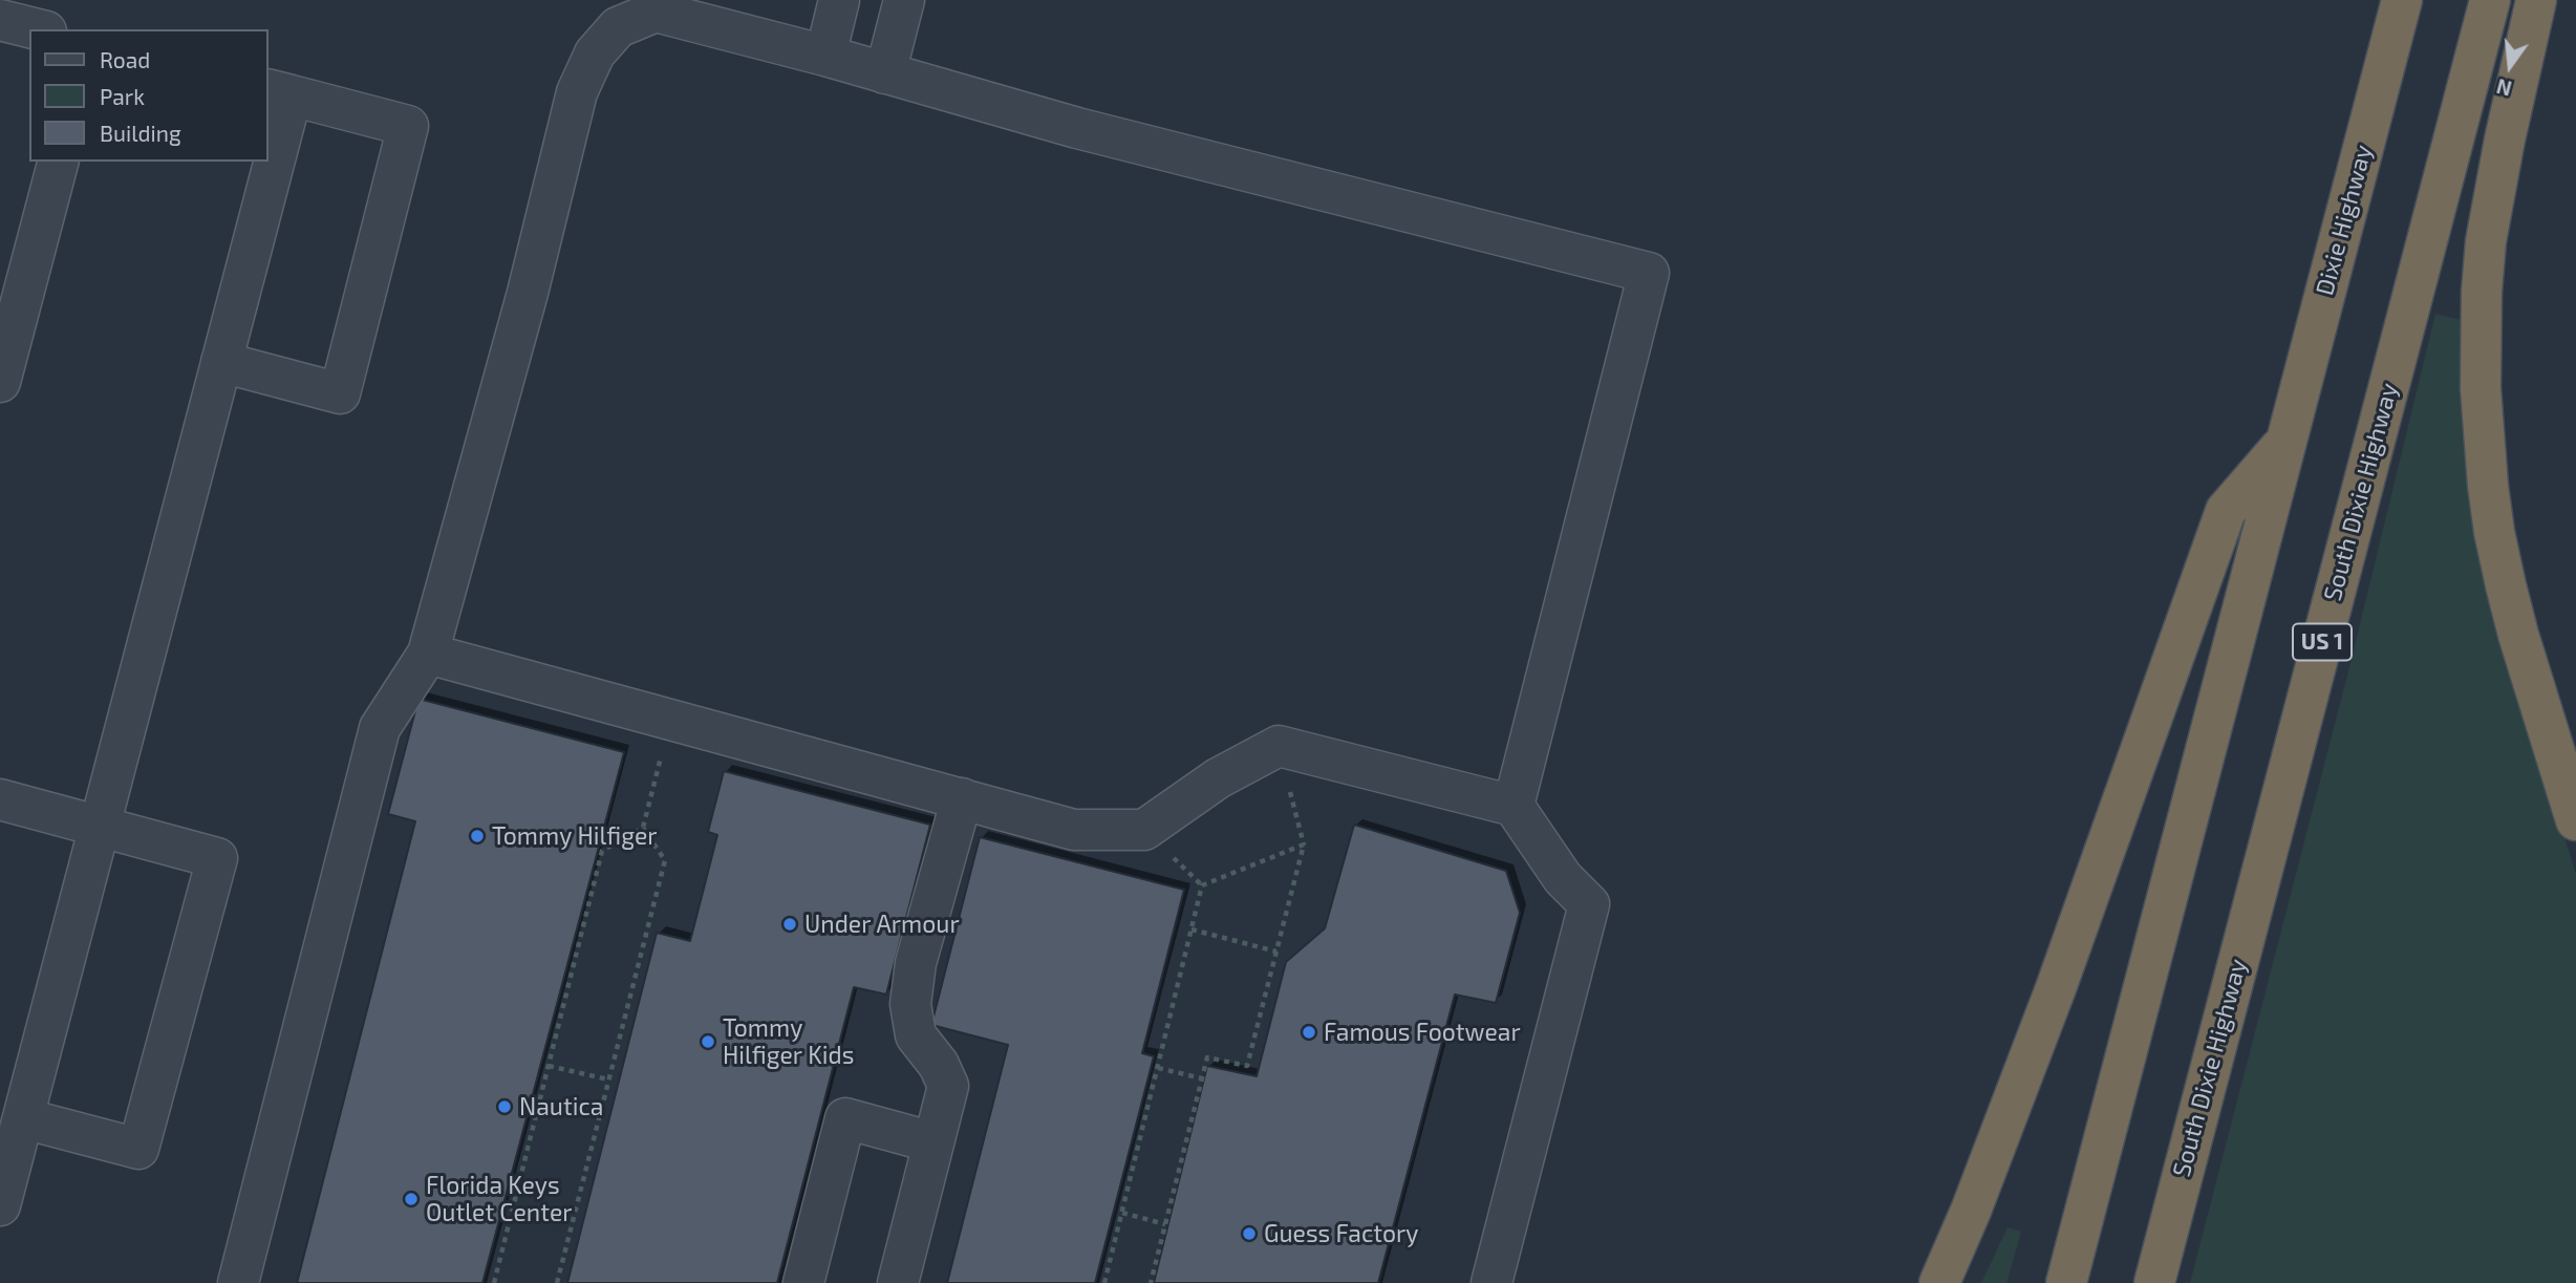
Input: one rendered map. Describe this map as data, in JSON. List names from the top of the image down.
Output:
{
  "streets": {
    "highway": ["Dixie Highway", "South Dixie Highway", "US 1"]
  },
  "places": [
    "Tommy Hilfiger",
    "Under Armour",
    "Famous Footwear",
    "Tommy Hilfiger Kids",
    "Nautica",
    "Florida Keys Outlet Center",
    "Guess Factory"
  ],
  "legend": ["Road", "Park", "Building"],
  "north": "bottom"
}
